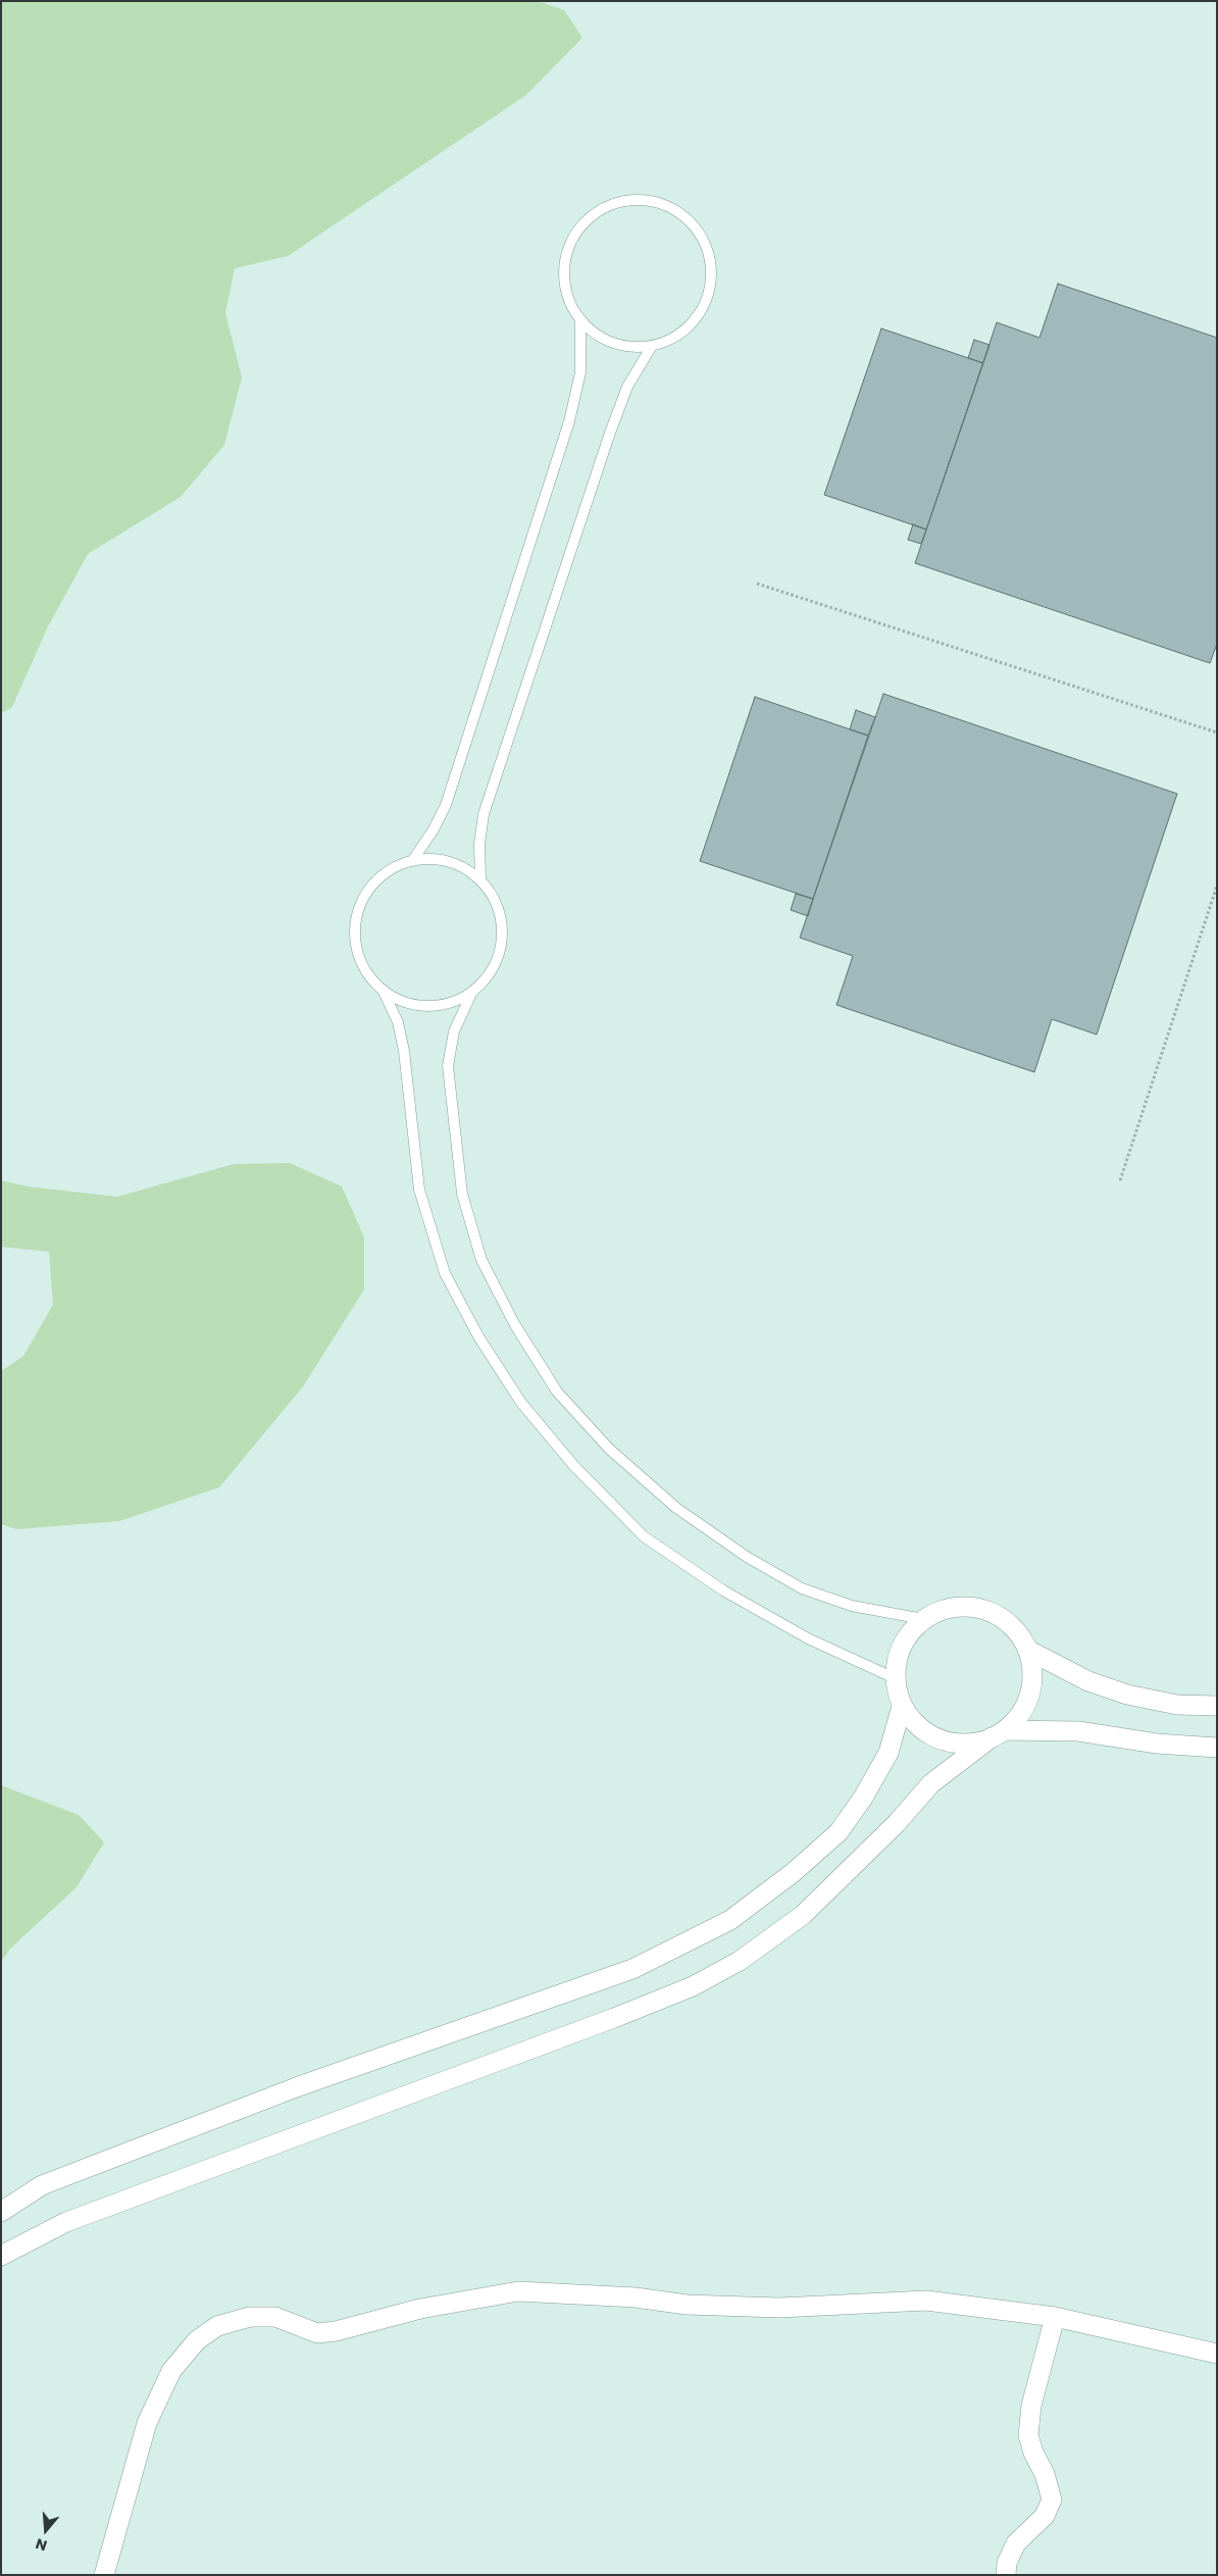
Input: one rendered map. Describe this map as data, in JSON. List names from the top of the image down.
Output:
{
  "north": "bottom"
}
